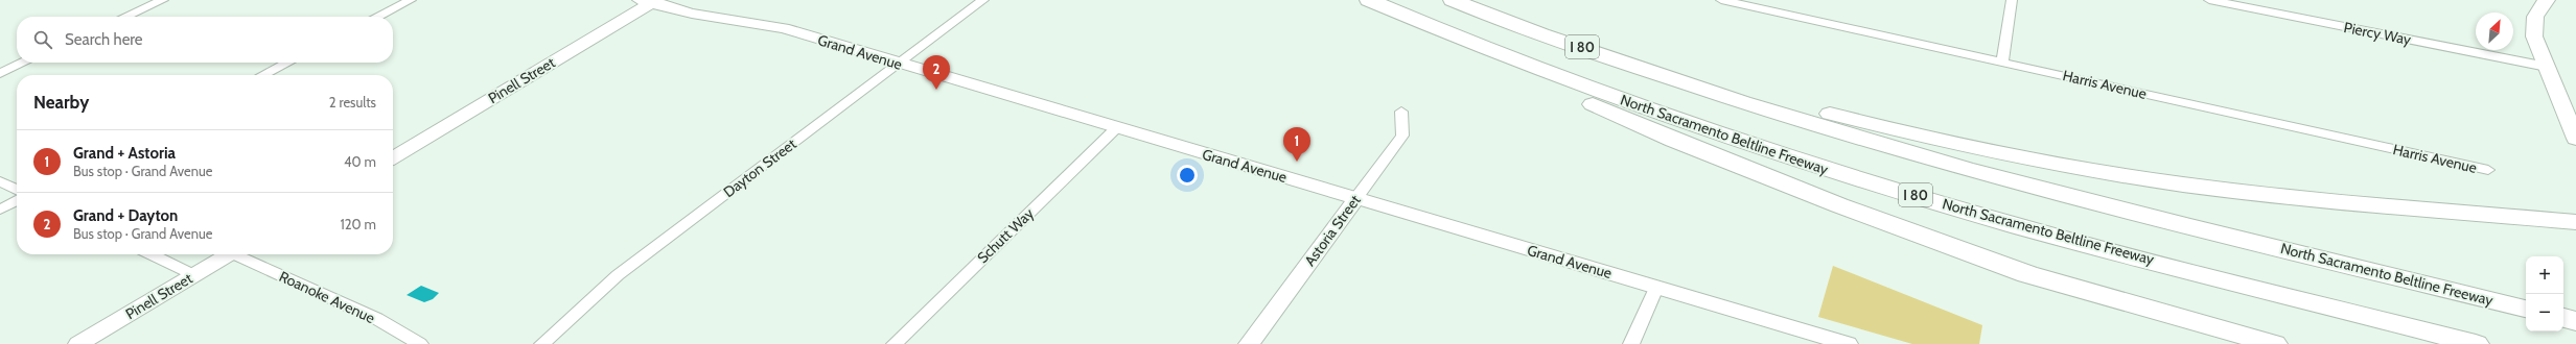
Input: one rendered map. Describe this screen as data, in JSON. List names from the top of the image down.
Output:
{
  "streets": {
    "highway": ["I 80", "North Sacramento Beltline Freeway"],
    "street": [
      "Piercy Way",
      "Grand Avenue",
      "Pinell Street",
      "Harris Avenue",
      "Dayton Street",
      "Astoria Street",
      "Schutt Way",
      "Roanoke Avenue"
    ]
  },
  "crossings": [
    ["Grand Avenue", "Pinell Street"],
    ["Grand Avenue", "Dayton Street"],
    ["Grand Avenue", "Astoria Street"],
    ["Grand Avenue", "Schutt Way"]
  ],
  "north": "top right",
  "page": {
    "search": "Search here",
    "pins": ["2", "1"],
    "heading": ["Nearby", "2 results"],
    "list": [
      {
        "mark": "1",
        "name": "Grand + Astoria",
        "note": "Bus stop · Grand Avenue",
        "value": "40 m"
      },
      {
        "mark": "2",
        "name": "Grand + Dayton",
        "note": "Bus stop · Grand Avenue",
        "value": "120 m"
      }
    ],
    "map_buttons": ["+", "−"]
  }
}
